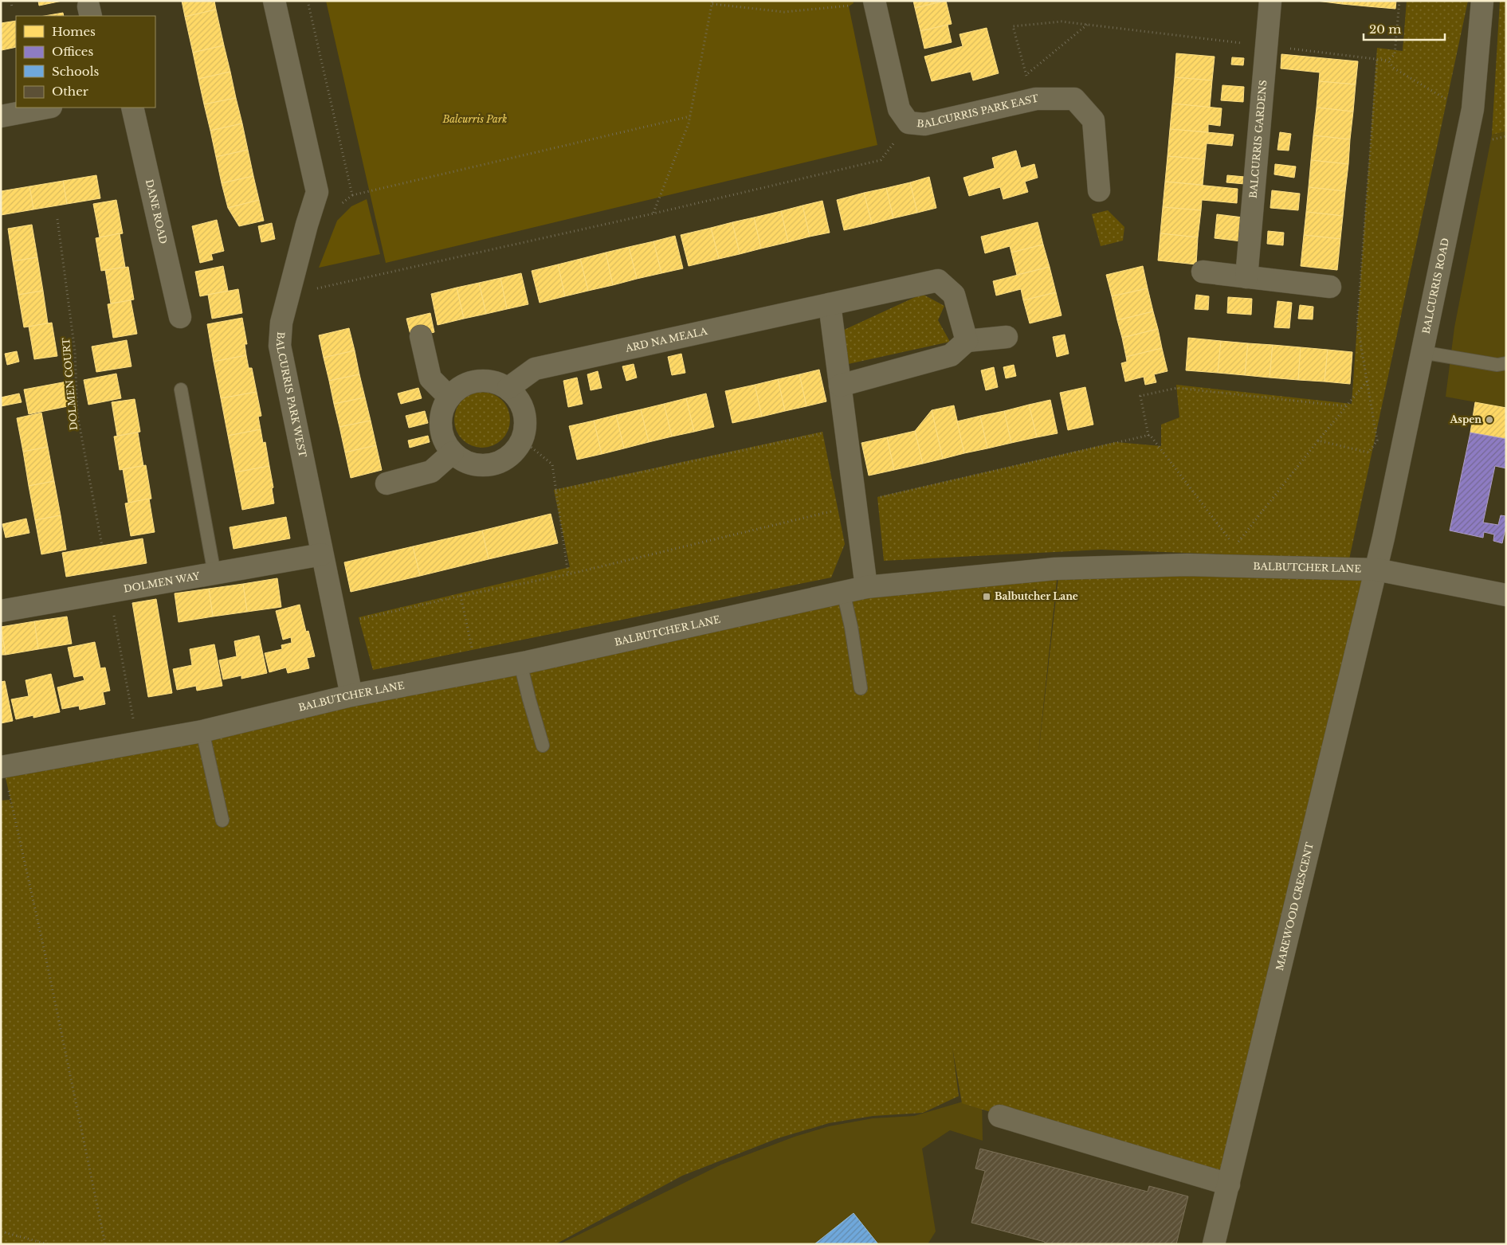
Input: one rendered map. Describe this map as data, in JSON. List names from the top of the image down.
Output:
{
  "streets": {
    "street": [
      "BALCURRIS PARK EAST",
      "BALCURRIS GARDENS",
      "DANE ROAD",
      "BALCURRIS ROAD",
      "ARD NA MEALA",
      "BALCURRIS PARK WEST",
      "BALBUTCHER LANE",
      "DOLMEN WAY",
      "MAREWOOD CRESCENT"
    ],
    "path": ["DOLMEN COURT"]
  },
  "crossings": [
    ["BALCURRIS ROAD", "BALBUTCHER LANE"],
    ["BALCURRIS ROAD", "MAREWOOD CRESCENT"],
    ["BALCURRIS PARK WEST", "BALBUTCHER LANE"],
    ["BALCURRIS PARK WEST", "DOLMEN WAY"],
    ["BALBUTCHER LANE", "MAREWOOD CRESCENT"]
  ],
  "parks": ["Balcurris Park"],
  "places": {
    "other": ["Aspen"],
    "transit": ["Balbutcher Lane"]
  },
  "legend": [
    "Homes",
    "Offices",
    "Schools",
    "Other"
  ],
  "scale_bar": "20 m"
}
